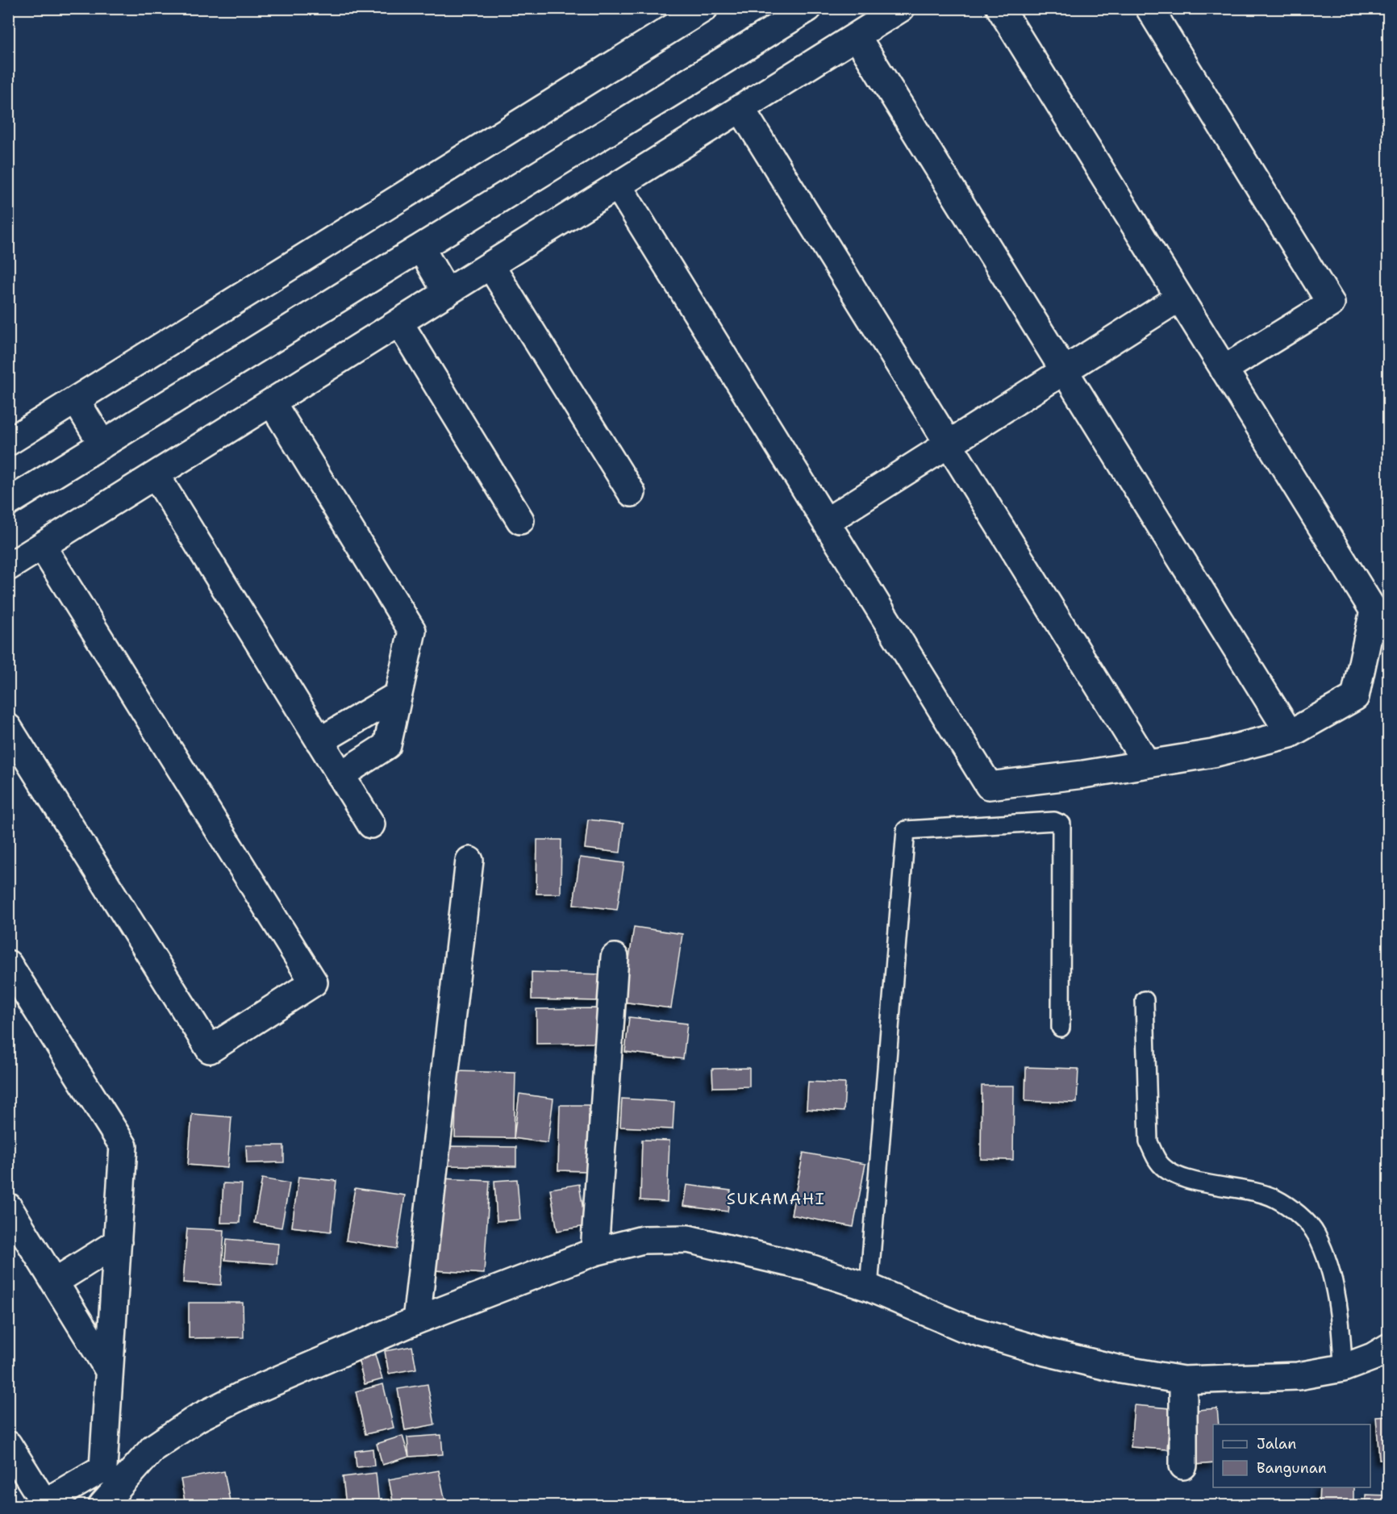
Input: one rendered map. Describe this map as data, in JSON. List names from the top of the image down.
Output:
{
  "districts": ["SUKAMAHI"],
  "legend": ["Jalan", "Bangunan"]
}
